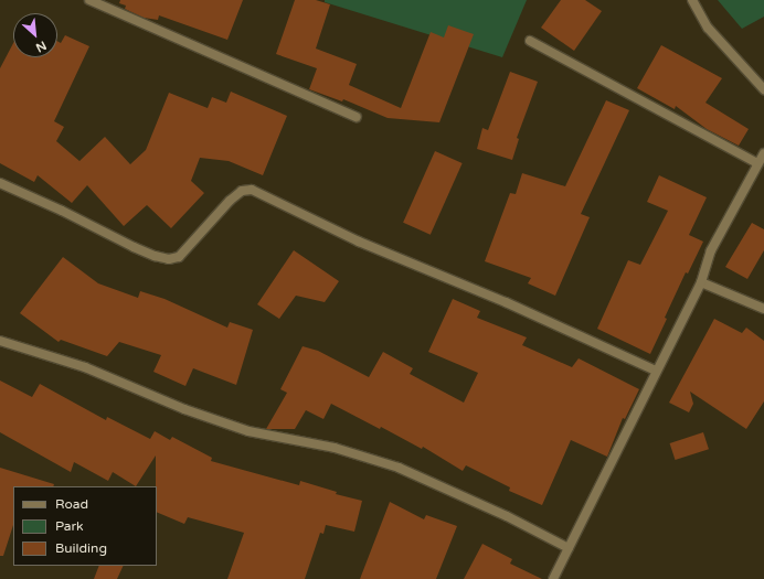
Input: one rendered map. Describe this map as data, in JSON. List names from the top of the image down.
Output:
{
  "legend": ["Road", "Park", "Building"],
  "north": "bottom right"
}
